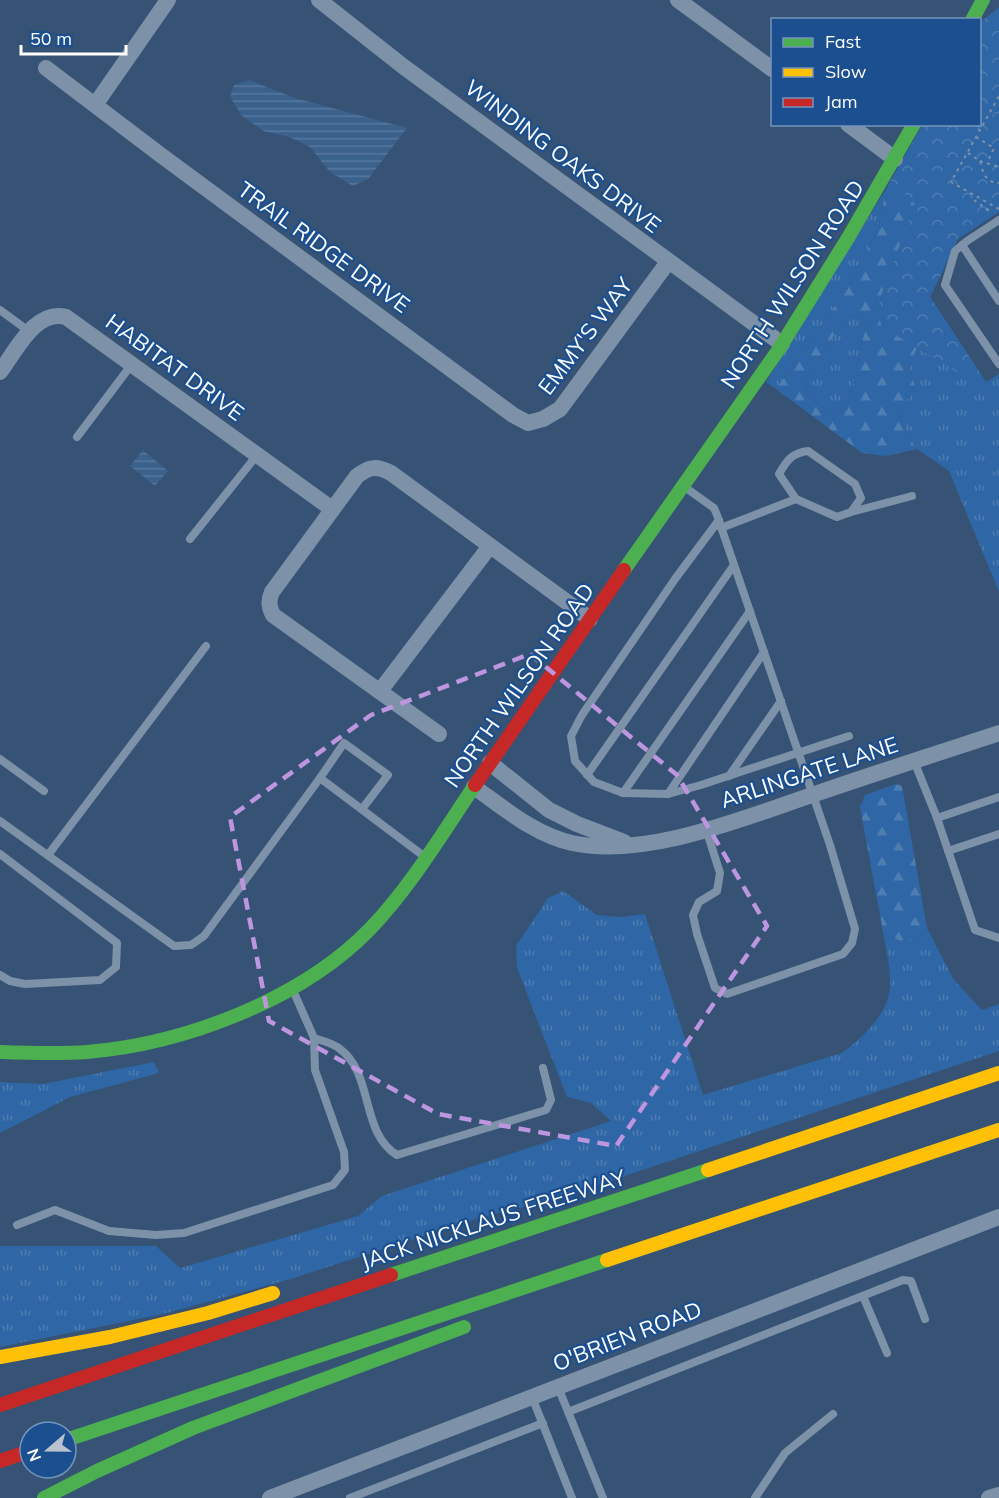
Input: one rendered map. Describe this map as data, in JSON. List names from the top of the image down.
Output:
{
  "streets": {
    "main road": ["NORTH WILSON ROAD", "JACK NICKLAUS FREEWAY"],
    "street": [
      "WINDING OAKS DRIVE",
      "TRAIL RIDGE DRIVE",
      "EMMY'S WAY",
      "HABITAT DRIVE",
      "ARLINGATE LANE",
      "O'BRIEN ROAD"
    ]
  },
  "crossings": [
    ["WINDING OAKS DRIVE", "NORTH WILSON ROAD"],
    ["WINDING OAKS DRIVE", "EMMY'S WAY"],
    ["TRAIL RIDGE DRIVE", "EMMY'S WAY"],
    ["NORTH WILSON ROAD", "ARLINGATE LANE"]
  ],
  "legend": ["Fast", "Slow", "Jam"],
  "scale_bar": "50 m",
  "north": "left"
}
